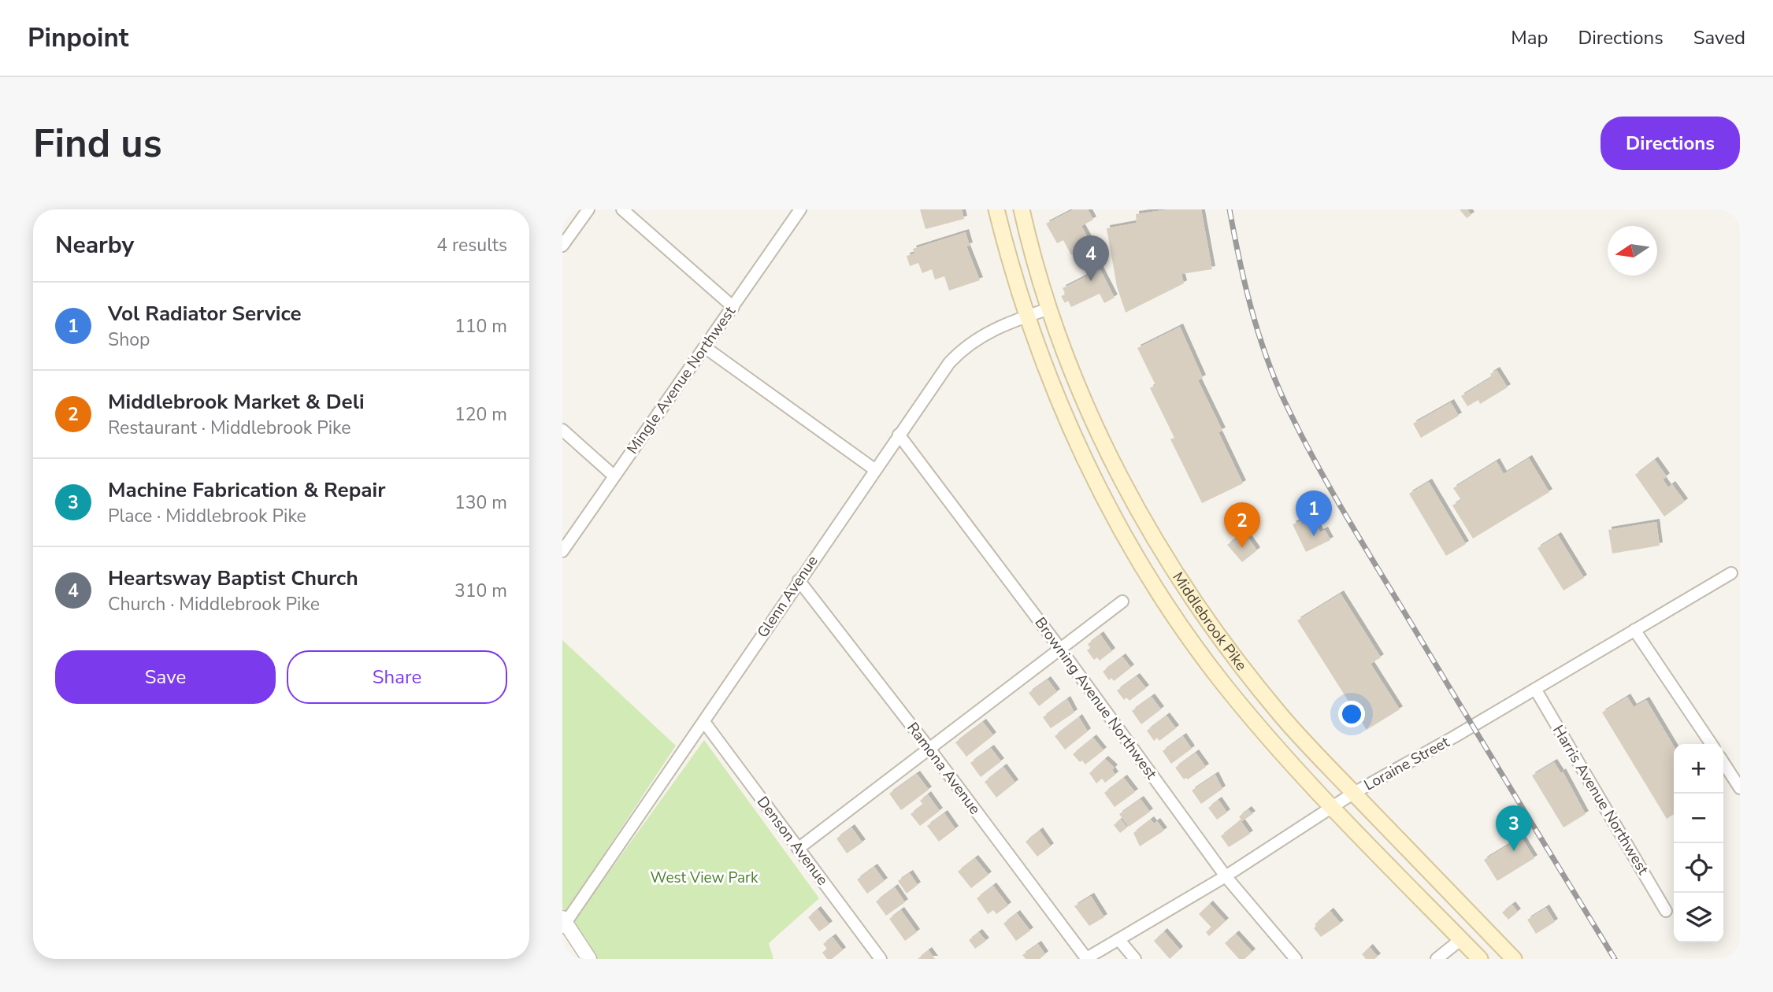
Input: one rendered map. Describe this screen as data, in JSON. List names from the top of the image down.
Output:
{
  "streets": {
    "main road": ["Middlebrook Pike"],
    "street": [
      "Mingle Avenue Northwest",
      "Glenn Avenue",
      "Browning Avenue Northwest",
      "Loraine Street",
      "Ramona Avenue",
      "Harris Avenue Northwest",
      "Denson Avenue"
    ]
  },
  "crossings": [
    ["Glenn Avenue", "Middlebrook Pike"],
    ["Glenn Avenue", "Browning Avenue Northwest"],
    ["Glenn Avenue", "Ramona Avenue"],
    ["Glenn Avenue", "Denson Avenue"],
    ["Middlebrook Pike", "Loraine Street"],
    ["Browning Avenue Northwest", "Loraine Street"],
    ["Loraine Street", "Ramona Avenue"],
    ["Loraine Street", "Harris Avenue Northwest"]
  ],
  "parks": ["West View Park"],
  "north": "left",
  "page": {
    "header": "Pinpoint",
    "nav": ["Map", "Directions", "Saved"],
    "buttons": [
      "Directions",
      ["Save", "Share"]
    ],
    "title": "Find us",
    "heading": ["Nearby", "4 results"],
    "pins": [
      "4",
      "1",
      "2",
      "3"
    ],
    "list": [
      {
        "mark": "1",
        "name": "Vol Radiator Service",
        "note": "Shop",
        "value": "110 m"
      },
      {
        "mark": "2",
        "name": "Middlebrook Market & Deli",
        "note": "Restaurant · Middlebrook Pike",
        "value": "120 m"
      },
      {
        "mark": "3",
        "name": "Machine Fabrication & Repair",
        "note": "Place · Middlebrook Pike",
        "value": "130 m"
      },
      {
        "mark": "4",
        "name": "Heartsway Baptist Church",
        "note": "Church · Middlebrook Pike",
        "value": "310 m"
      }
    ],
    "map_buttons": ["+", "−"]
  }
}
